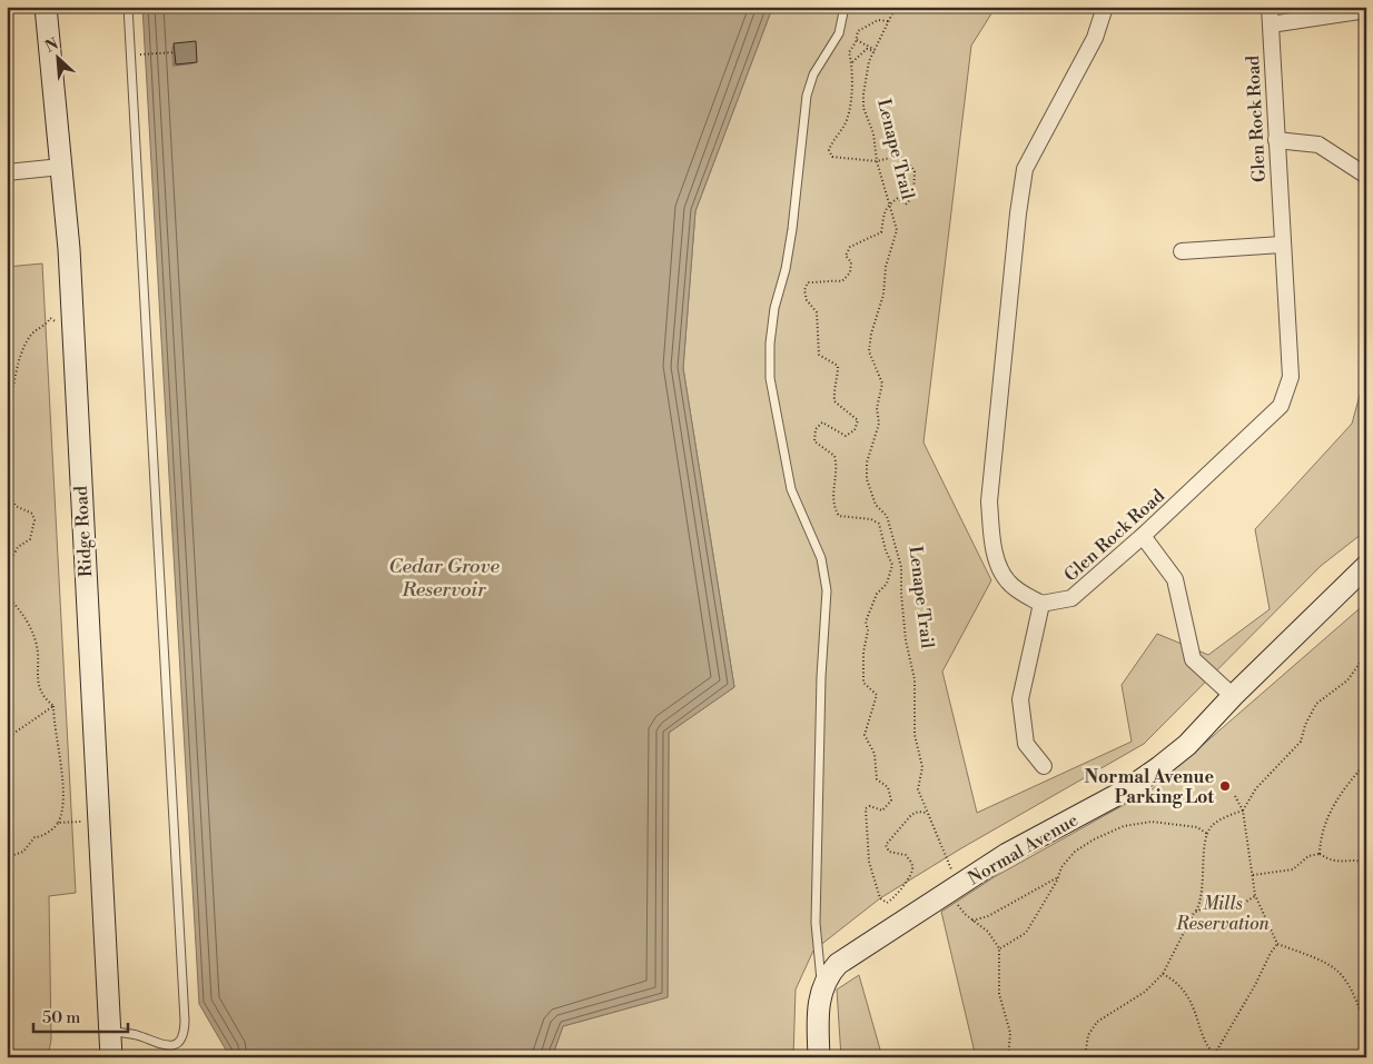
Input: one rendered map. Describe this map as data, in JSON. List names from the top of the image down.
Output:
{
  "streets": {
    "main road": ["Ridge Road", "Normal Avenue"],
    "street": ["Glen Rock Road"],
    "path": ["Lenape Trail"]
  },
  "crossings": [
    ["Lenape Trail", "Normal Avenue"]
  ],
  "water": ["Cedar Grove Reservoir"],
  "parks": ["Mills Reservation"],
  "places": ["Normal Avenue Parking Lot"],
  "scale_bar": "50 m",
  "north": "top left"
}
